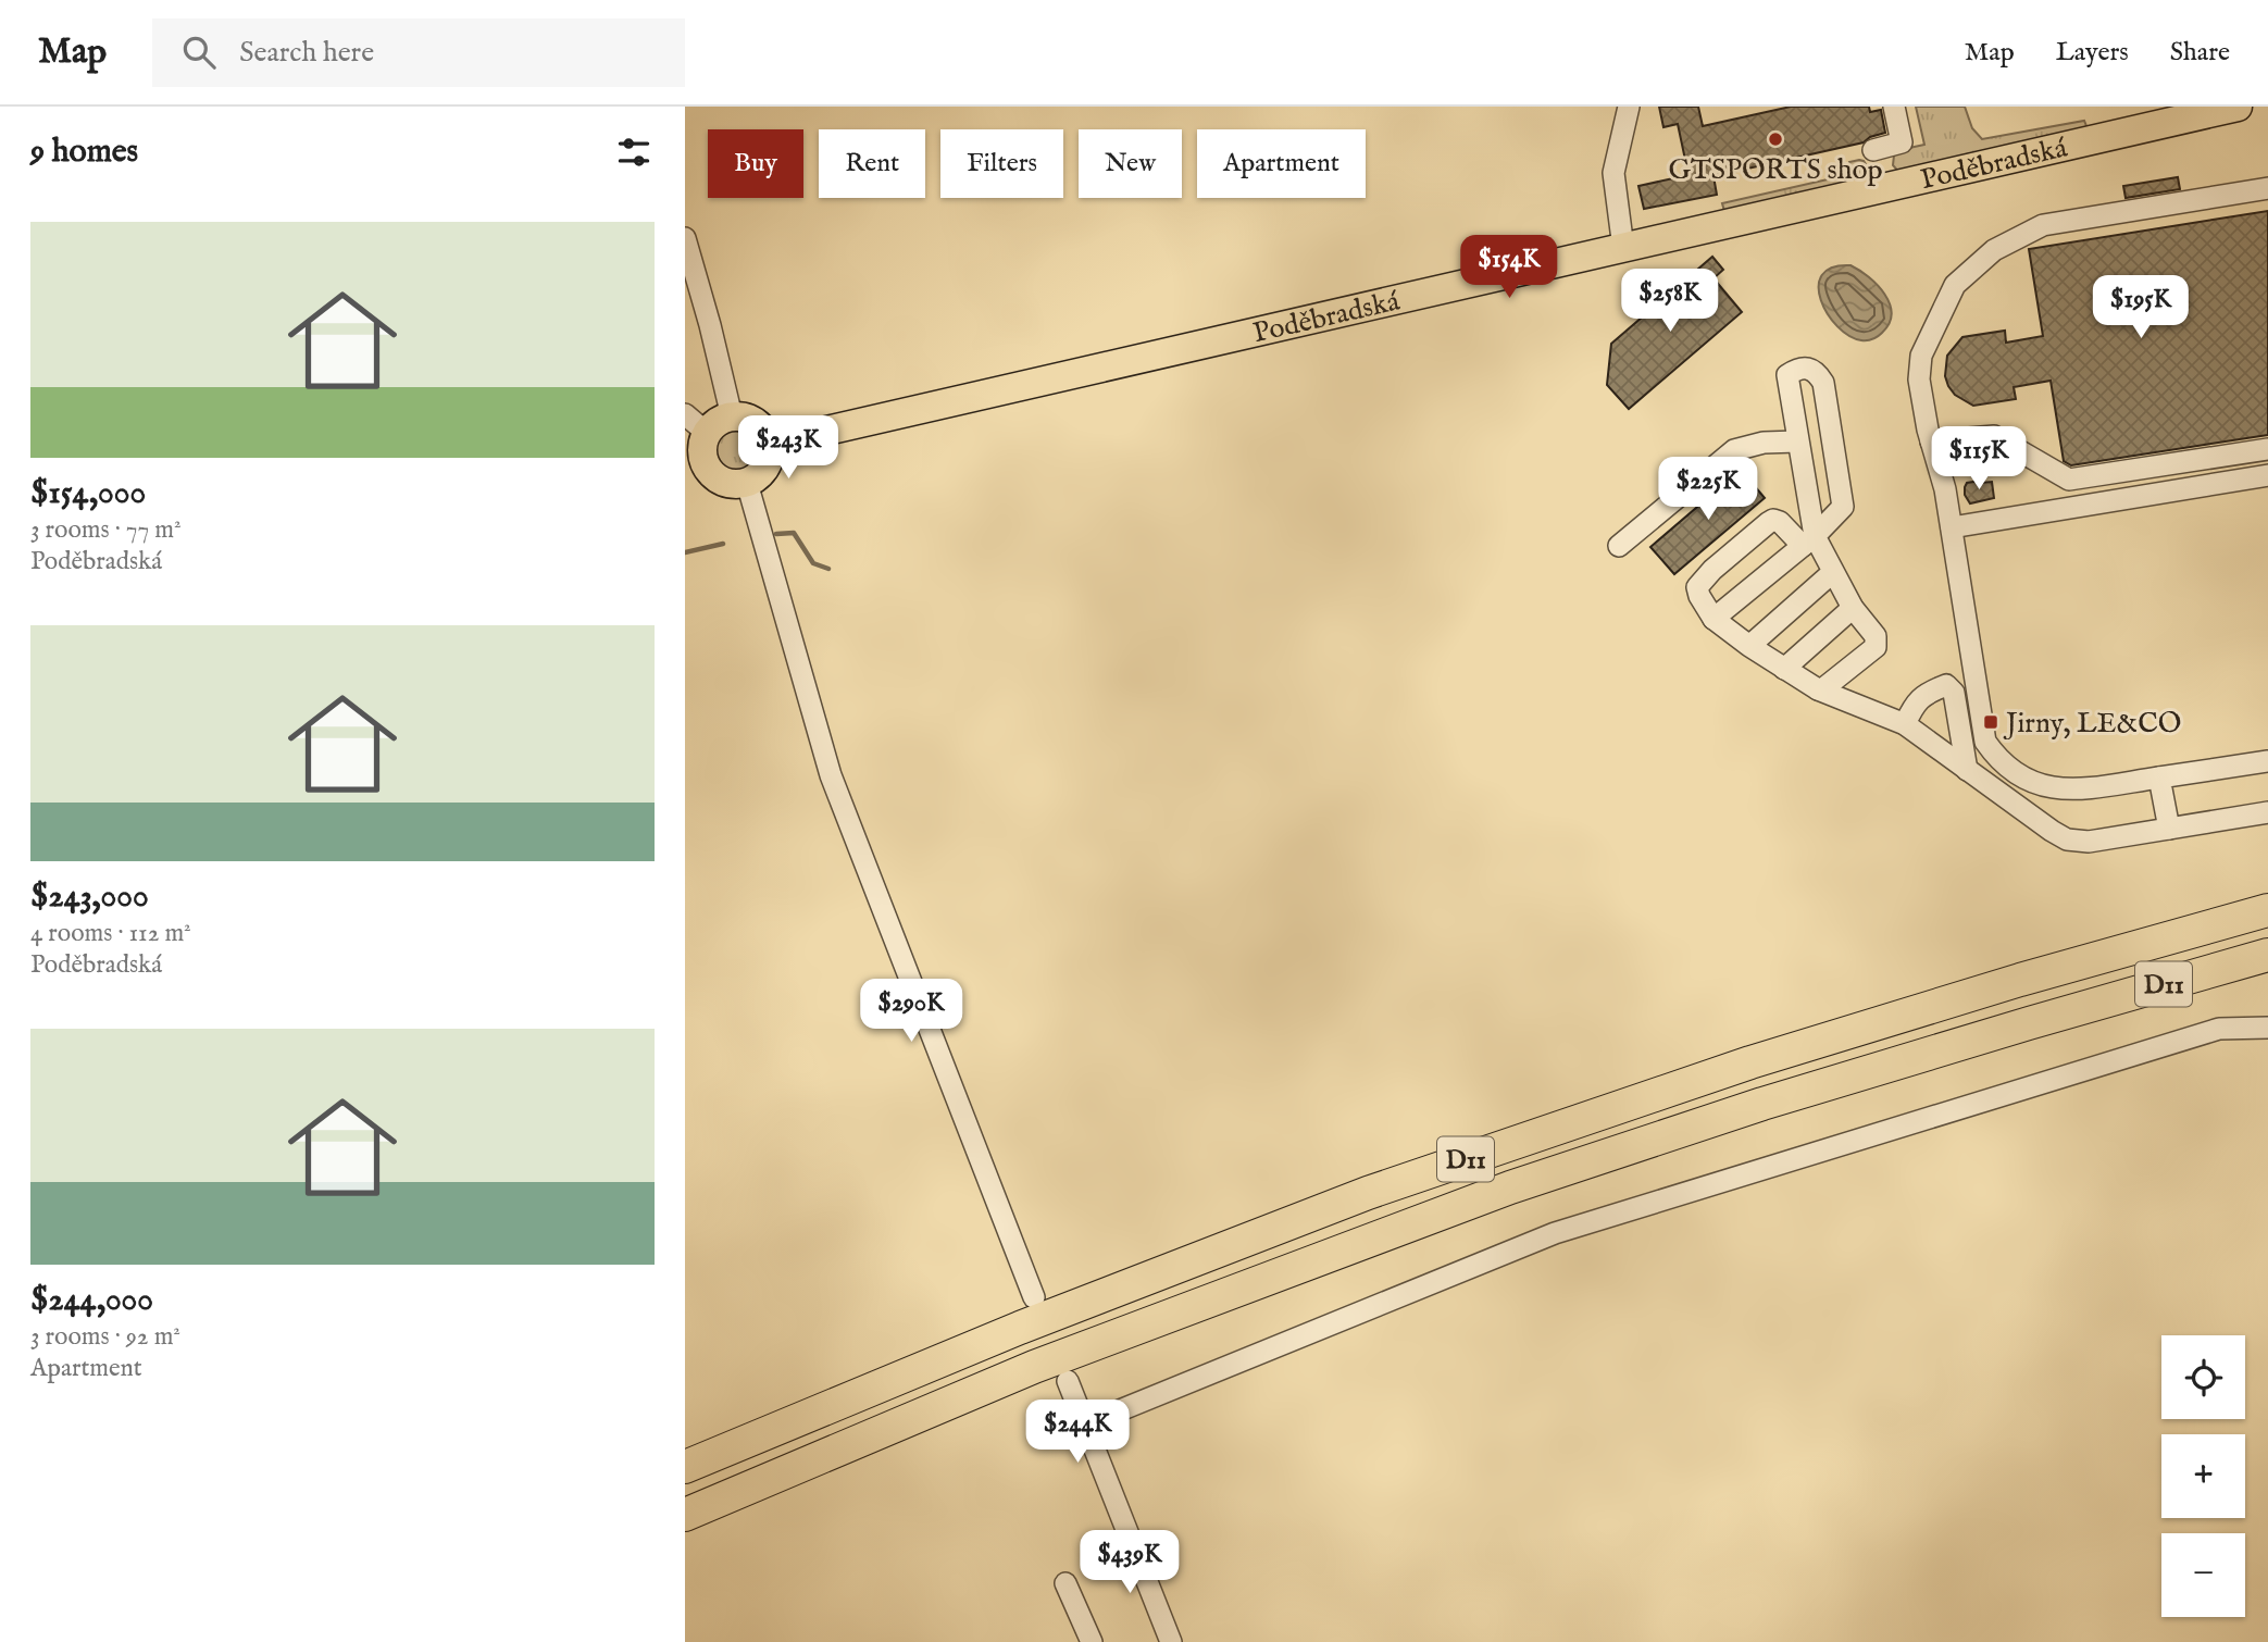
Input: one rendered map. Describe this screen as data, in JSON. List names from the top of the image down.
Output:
{
  "streets": {
    "highway": ["D11"],
    "main road": ["Poděbradská"]
  },
  "places": {
    "other": ["GTSPORTS shop"],
    "transit": ["Jirny, LE&CO"]
  },
  "page": {
    "header": "Map",
    "search": "Search here",
    "nav": ["Map", "Layers", "Share"],
    "heading": "9 homes",
    "chip": [
      "Buy",
      "Rent",
      "Filters",
      "New",
      "Apartment"
    ],
    "list": [
      {
        "name": "$154,000",
        "note": "3 rooms · 77 m² · Poděbradská"
      },
      {
        "name": "$243,000",
        "note": "4 rooms · 112 m² · Poděbradská"
      },
      {
        "name": "$244,000",
        "note": "3 rooms · 92 m² · Apartment"
      }
    ],
    "price": [
      "$154K",
      "$258K",
      "$195K",
      "$243K",
      "$115K",
      "$225K",
      "$290K",
      "$244K",
      "$439K"
    ],
    "map_buttons": ["+", "−"]
  }
}
